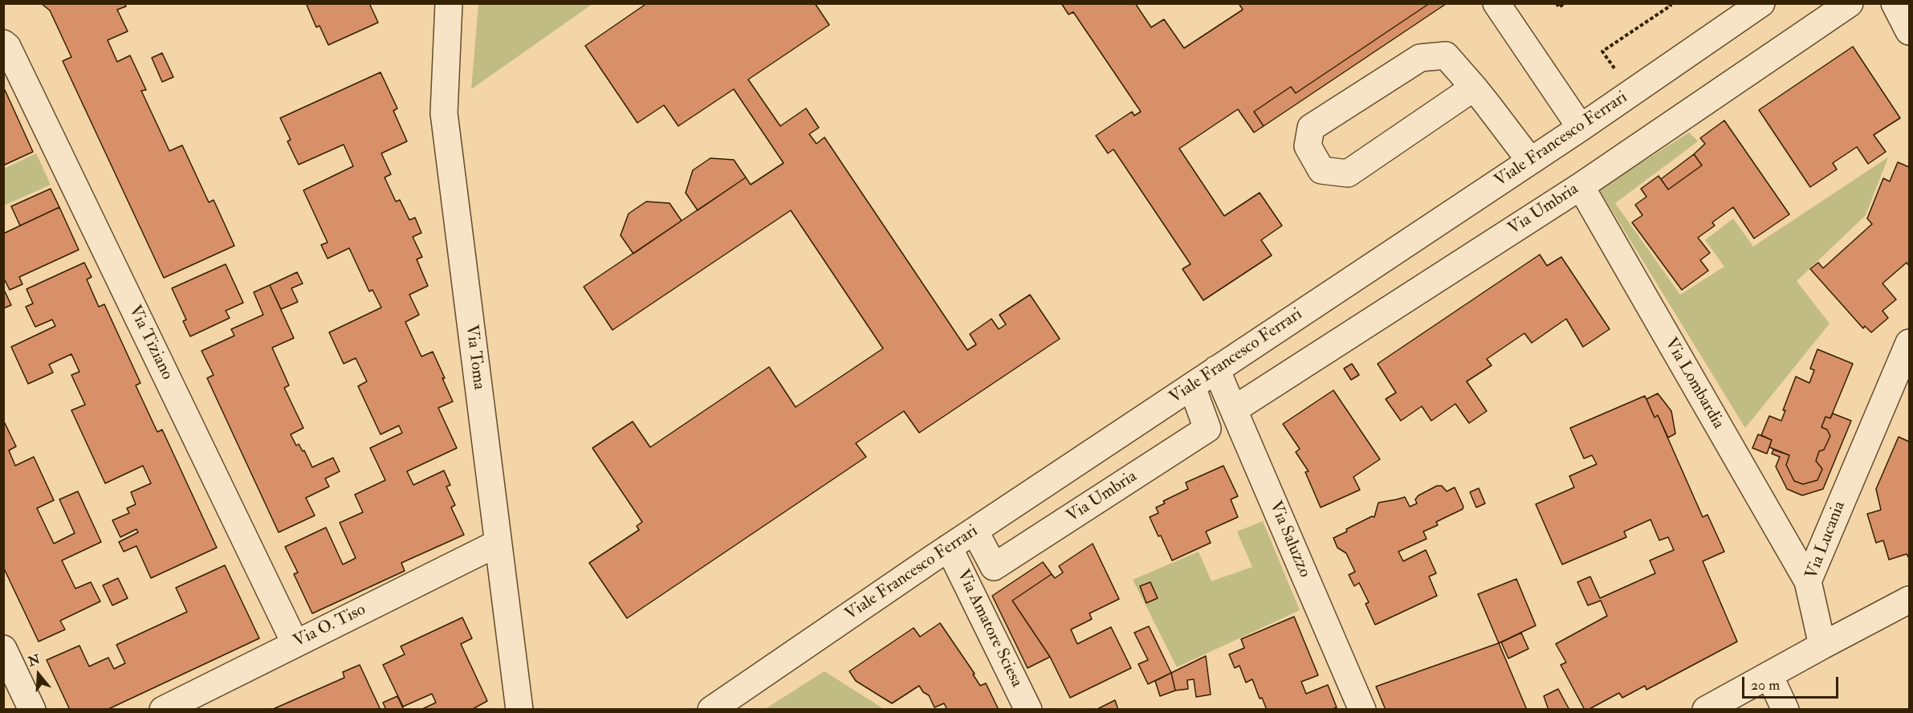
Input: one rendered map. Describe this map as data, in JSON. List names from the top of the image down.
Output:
{
  "streets": {
    "street": [
      "Viale Francesco Ferrari",
      "Via Umbria",
      "Via Tiziano",
      "Via Toma",
      "Via Lombardia",
      "Via Saluzzo",
      "Via Lucania",
      "Via O. Tiso",
      "Via Amatore Sciesa"
    ]
  },
  "crossings": [
    ["Viale Francesco Ferrari", "Via Umbria"],
    ["Viale Francesco Ferrari", "Via Saluzzo"],
    ["Viale Francesco Ferrari", "Via Amatore Sciesa"],
    ["Via Umbria", "Via Lombardia"],
    ["Via Umbria", "Via Saluzzo"],
    ["Via Tiziano", "Via O. Tiso"],
    ["Via Toma", "Via O. Tiso"],
    ["Via Lombardia", "Via Lucania"]
  ],
  "scale_bar": "20 m",
  "north": "top"
}
